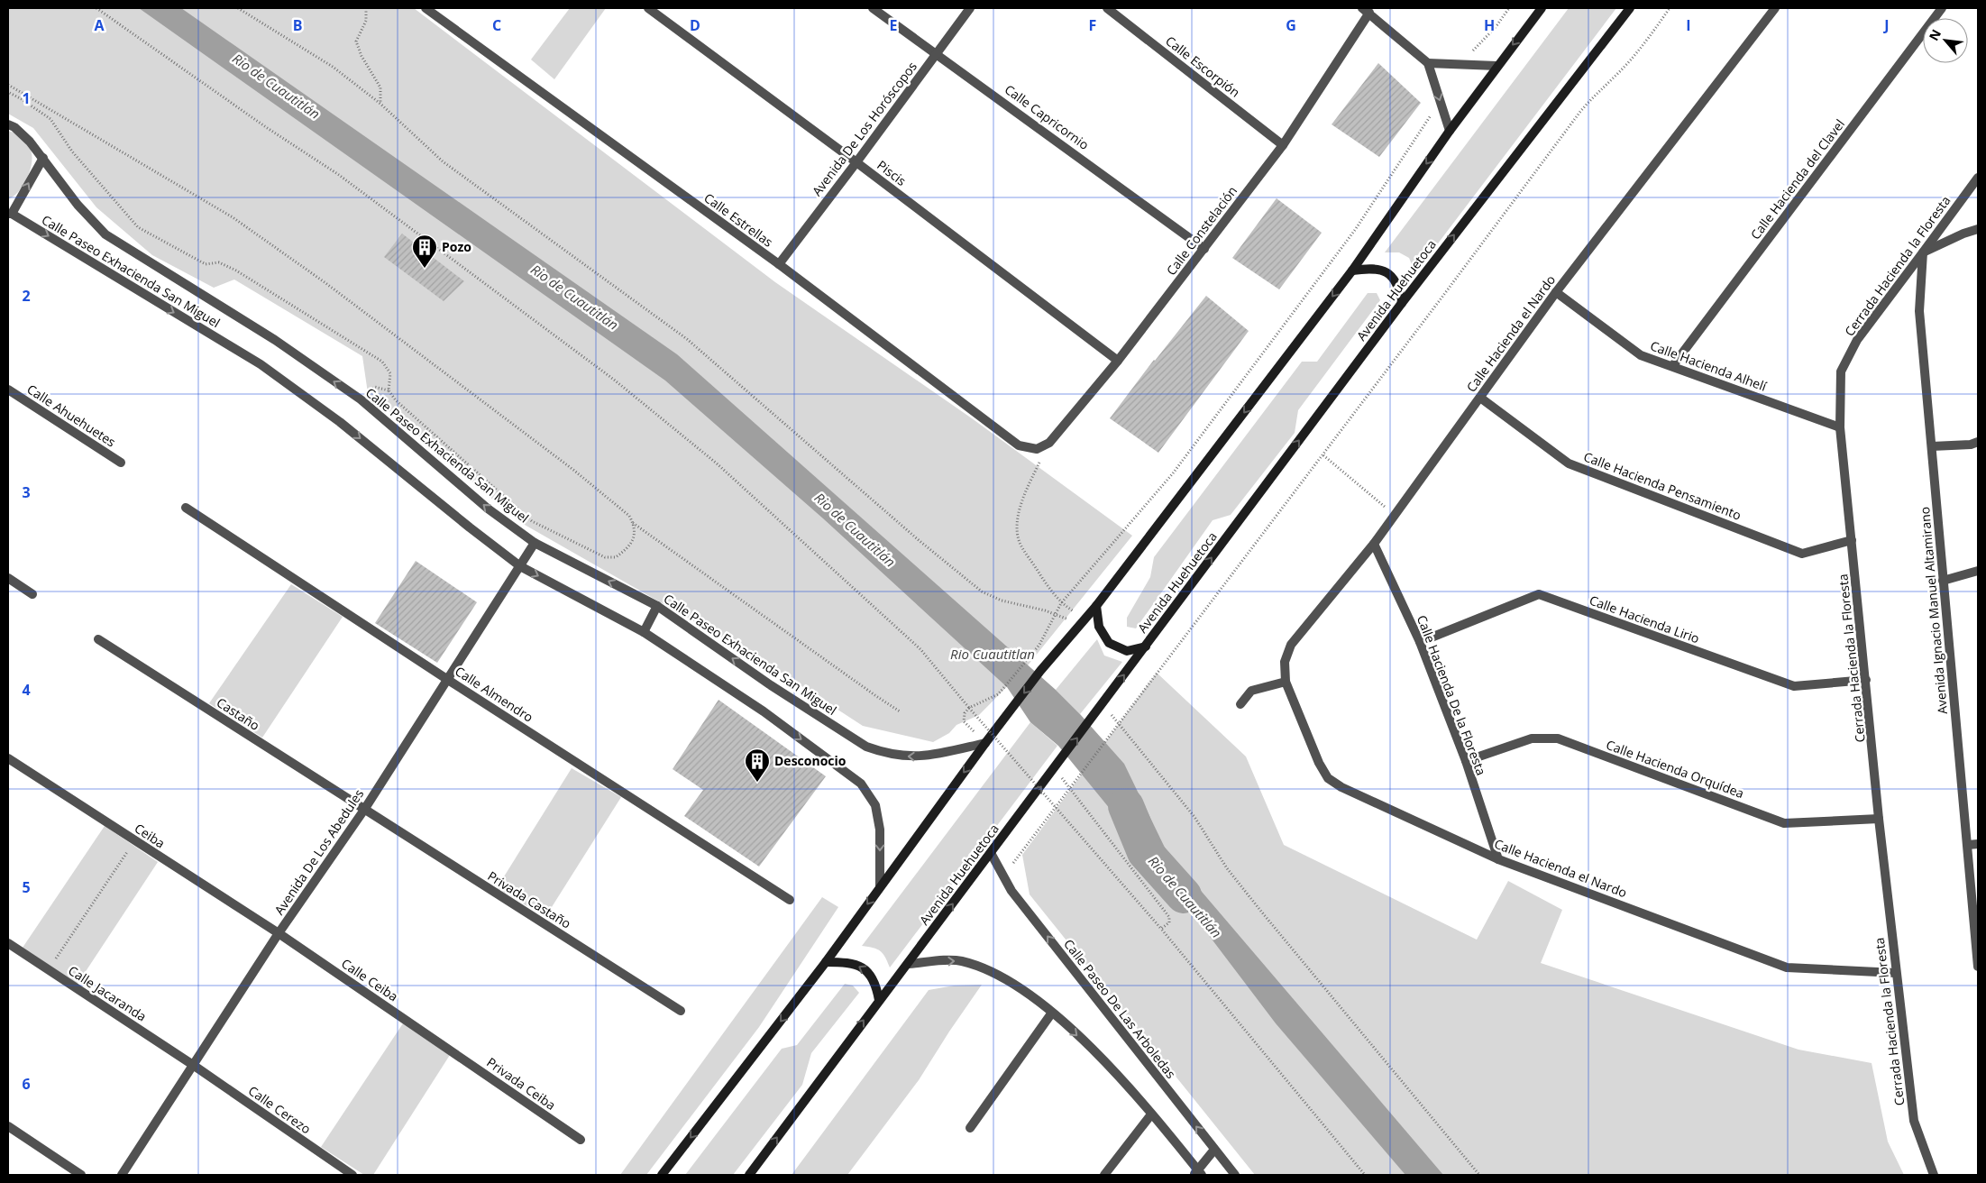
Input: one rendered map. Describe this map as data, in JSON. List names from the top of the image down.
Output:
{
  "streets": {
    "main road": ["Avenida Huehuetoca"],
    "street": [
      "Calle Escorpión",
      "Calle Capricornio",
      "Avenida De Los Horóscopos",
      "Piscis",
      "Calle Hacienda del Clavel",
      "Calle Estrellas",
      "Calle Constelación",
      "Cerrada Hacienda la Floresta",
      "Calle Paseo Exhacienda San Miguel",
      "Calle Hacienda el Nardo",
      "Calle Hacienda Alhelí",
      "Calle Ahuehuetes",
      "Calle Hacienda Pensamiento",
      "Avenida Ignacio Manuel Altamirano",
      "Calle Hacienda Lirio",
      "Calle Almendro",
      "Calle Hacienda De la Floresta",
      "Castaño",
      "Calle Hacienda Orquídea",
      "Ceiba",
      "Avenida De Los Abedules",
      "Privada Castaño",
      "Calle Ceiba",
      "Calle Jacaranda",
      "Calle Paseo De Las Arboledas",
      "Privada Ceiba",
      "Calle Cerezo"
    ]
  },
  "crossings": [
    ["Calle Escorpión", "Calle Constelación"],
    ["Calle Capricornio", "Avenida De Los Horóscopos"],
    ["Calle Capricornio", "Calle Constelación"],
    ["Avenida De Los Horóscopos", "Piscis"],
    ["Avenida De Los Horóscopos", "Calle Estrellas"],
    ["Piscis", "Calle Constelación"],
    ["Calle Hacienda del Clavel", "Calle Hacienda Alhelí"],
    ["Calle Estrellas", "Calle Constelación"],
    ["Cerrada Hacienda la Floresta", "Calle Hacienda el Nardo"],
    ["Cerrada Hacienda la Floresta", "Calle Hacienda Alhelí"],
    ["Cerrada Hacienda la Floresta", "Calle Hacienda Pensamiento"],
    ["Cerrada Hacienda la Floresta", "Avenida Ignacio Manuel Altamirano"],
    ["Cerrada Hacienda la Floresta", "Calle Hacienda Lirio"],
    ["Cerrada Hacienda la Floresta", "Calle Hacienda Orquídea"],
    ["Calle Paseo Exhacienda San Miguel", "Avenida De Los Abedules"],
    ["Avenida Huehuetoca", "Calle Paseo De Las Arboledas"],
    ["Calle Hacienda el Nardo", "Calle Hacienda Alhelí"],
    ["Calle Hacienda el Nardo", "Calle Hacienda Pensamiento"],
    ["Calle Hacienda el Nardo", "Calle Hacienda De la Floresta"],
    ["Calle Hacienda Lirio", "Calle Hacienda De la Floresta"],
    ["Calle Almendro", "Avenida De Los Abedules"],
    ["Calle Hacienda De la Floresta", "Calle Hacienda Orquídea"],
    ["Castaño", "Avenida De Los Abedules"],
    ["Castaño", "Privada Castaño"],
    ["Ceiba", "Avenida De Los Abedules"],
    ["Ceiba", "Calle Ceiba"],
    ["Avenida De Los Abedules", "Privada Castaño"],
    ["Avenida De Los Abedules", "Calle Ceiba"],
    ["Avenida De Los Abedules", "Calle Jacaranda"],
    ["Avenida De Los Abedules", "Calle Cerezo"],
    ["Calle Ceiba", "Privada Ceiba"],
    ["Calle Jacaranda", "Calle Cerezo"]
  ],
  "water": ["Rio de Cuautitlán", "Rio Cuautitlan"],
  "places": {
    "building": ["Pozo", "Desconocio"]
  },
  "north": "top left",
  "grid": {
    "columns": [
      "A",
      "B",
      "C",
      "D",
      "E",
      "F",
      "G",
      "H",
      "I",
      "J"
    ],
    "rows": [
      "1",
      "2",
      "3",
      "4",
      "5",
      "6"
    ]
  }
}
